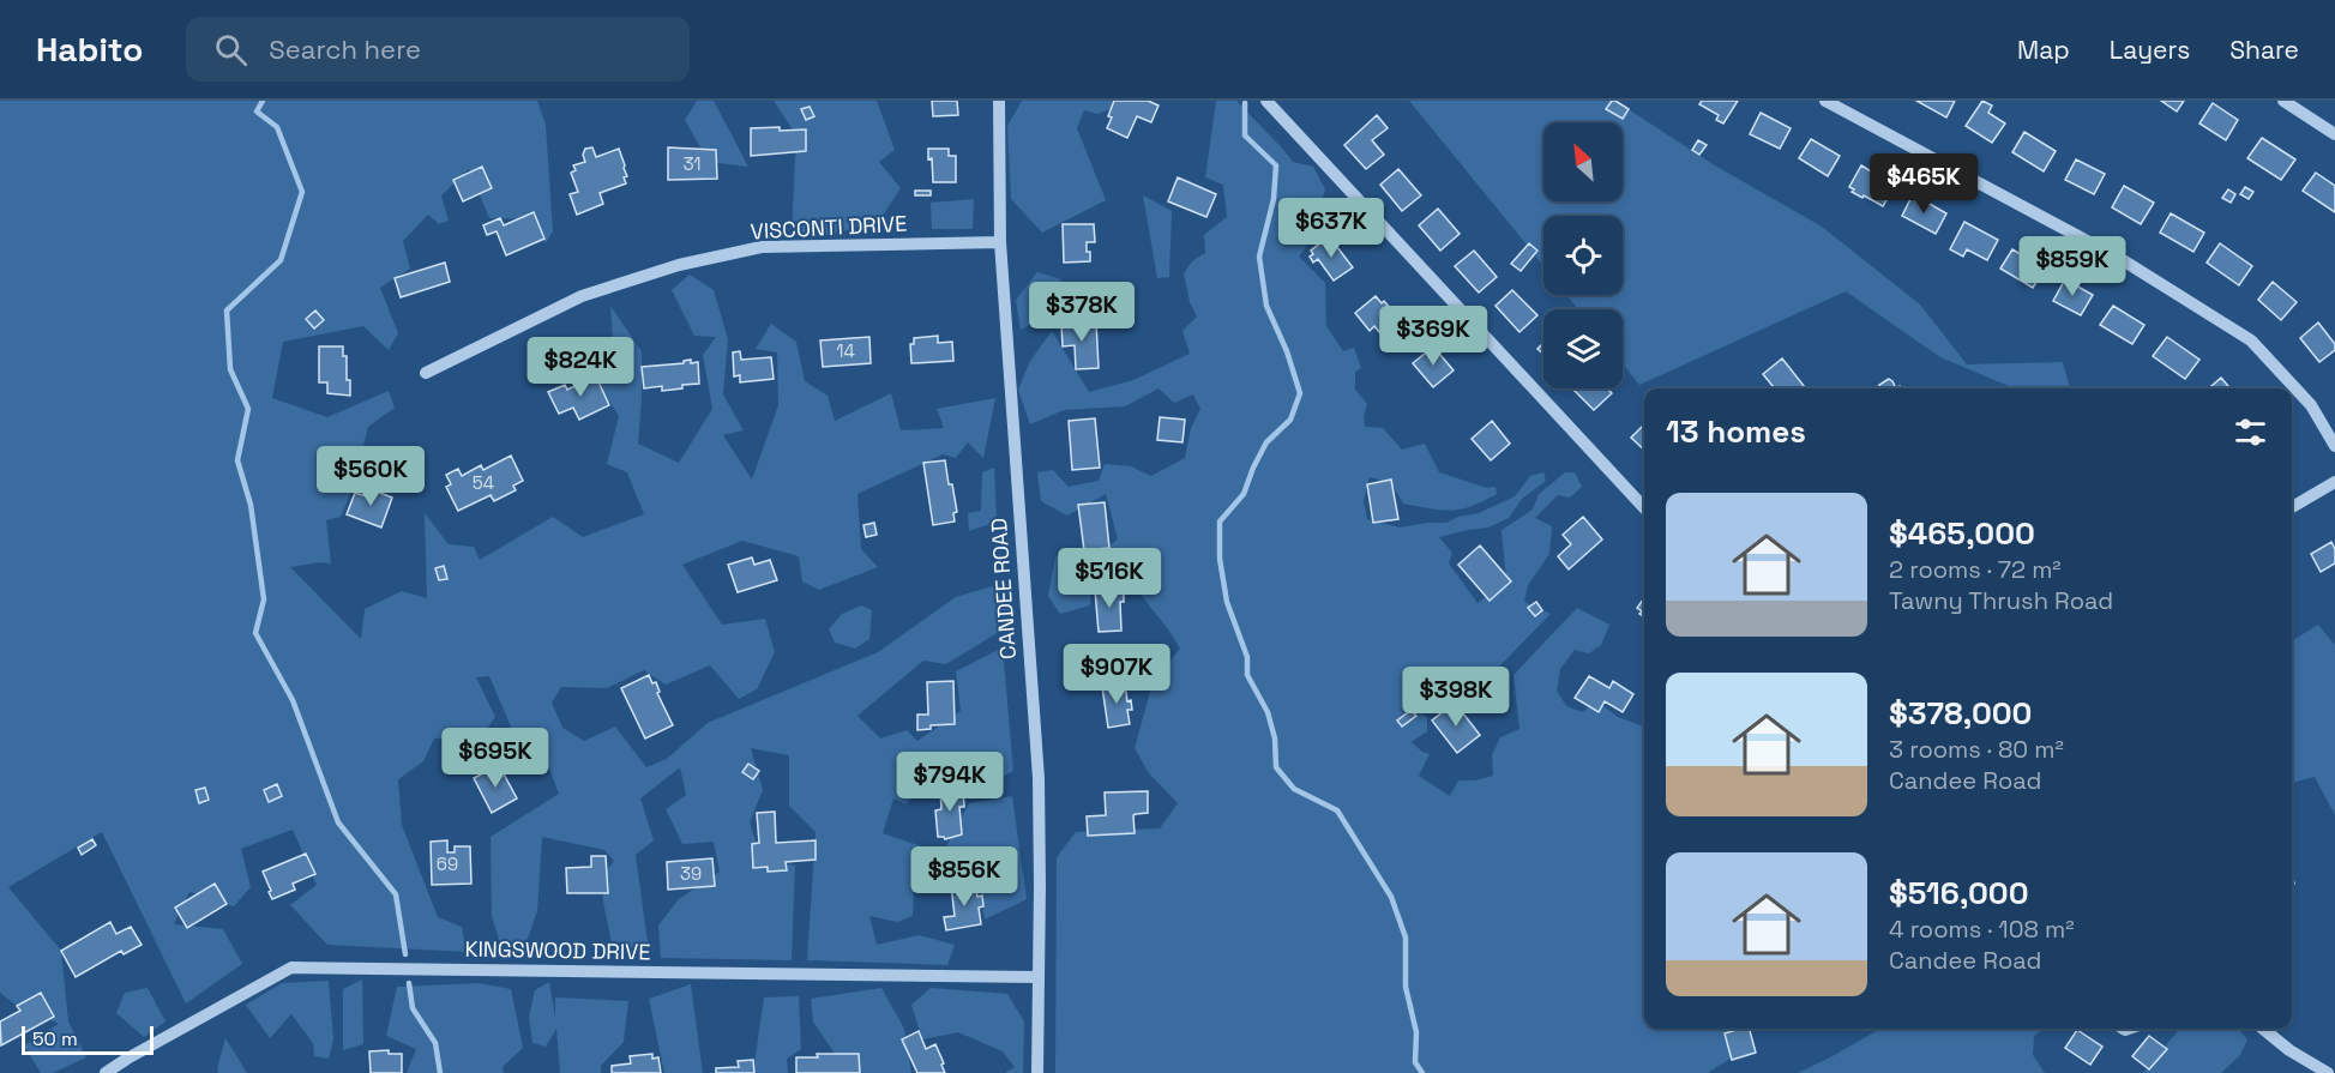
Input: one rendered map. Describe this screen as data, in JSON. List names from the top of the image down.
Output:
{
  "streets": {
    "street": ["VISCONTI DRIVE", "CANDEE ROAD", "KINGSWOOD DRIVE"]
  },
  "crossings": [
    ["VISCONTI DRIVE", "CANDEE ROAD"],
    ["CANDEE ROAD", "KINGSWOOD DRIVE"]
  ],
  "house_numbers": [
    "31",
    "14",
    "54",
    "69",
    "39"
  ],
  "scale_bar": "50 m",
  "north": "top left",
  "page": {
    "header": "Habito",
    "search": "Search here",
    "nav": ["Map", "Layers", "Share"],
    "price": [
      "$465K",
      "$637K",
      "$859K",
      "$378K",
      "$369K",
      "$824K",
      "$560K",
      "$516K",
      "$907K",
      "$398K",
      "$695K",
      "$794K",
      "$856K"
    ],
    "heading": "13 homes",
    "list": [
      {
        "name": "$465,000",
        "note": "2 rooms · 72 m² · Tawny Thrush Road"
      },
      {
        "name": "$378,000",
        "note": "3 rooms · 80 m² · Candee Road"
      },
      {
        "name": "$516,000",
        "note": "4 rooms · 108 m² · Candee Road"
      }
    ],
    "scale": "50 m"
  }
}
